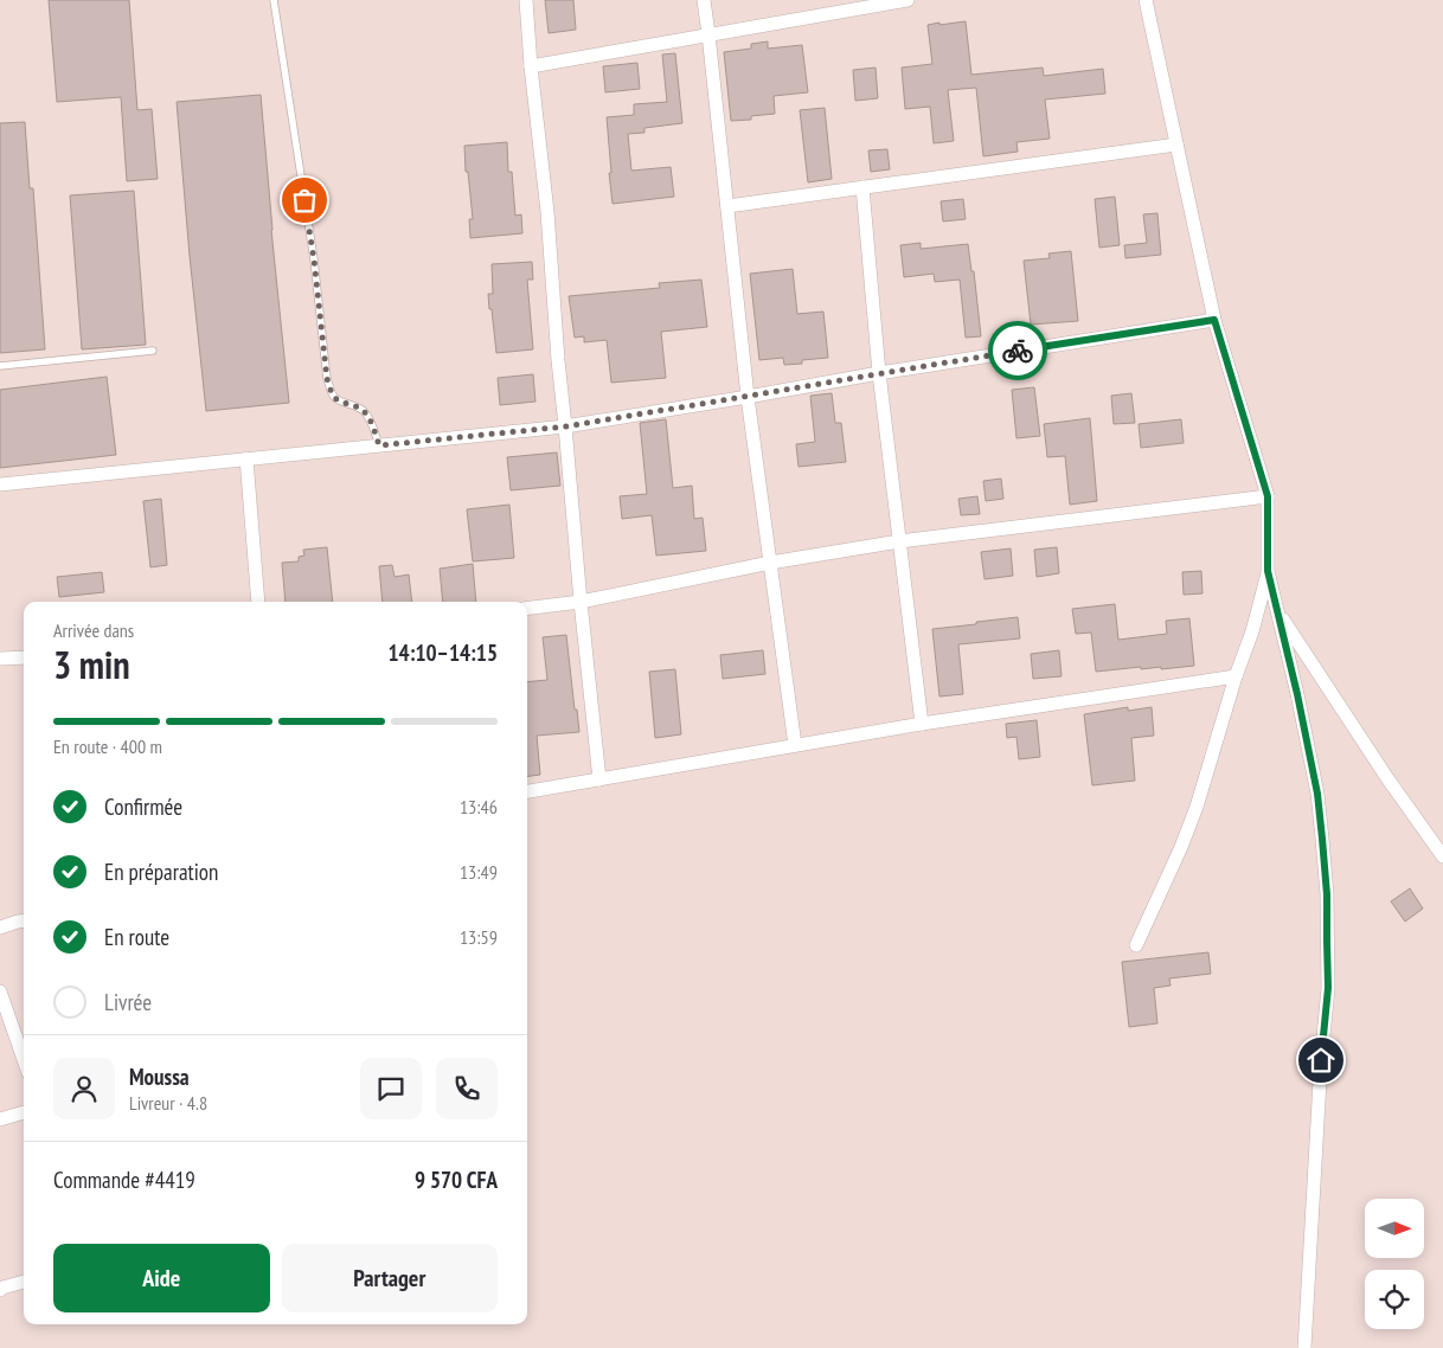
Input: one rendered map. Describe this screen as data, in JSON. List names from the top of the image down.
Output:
{
  "north": "right",
  "page": {
    "heading": ["3 min", "Arrivée dans", "14:10–14:15"],
    "panel": [
      "Moussa",
      "Livreur · 4.8",
      "Commande #4419",
      "9 570 CFA"
    ],
    "bar": "En route · 400 m",
    "list": [
      ["Confirmée", "13:46"],
      ["En préparation", "13:49"],
      ["En route", "13:59"],
      "Livrée"
    ],
    "buttons": ["Aide", "Partager"]
  }
}
